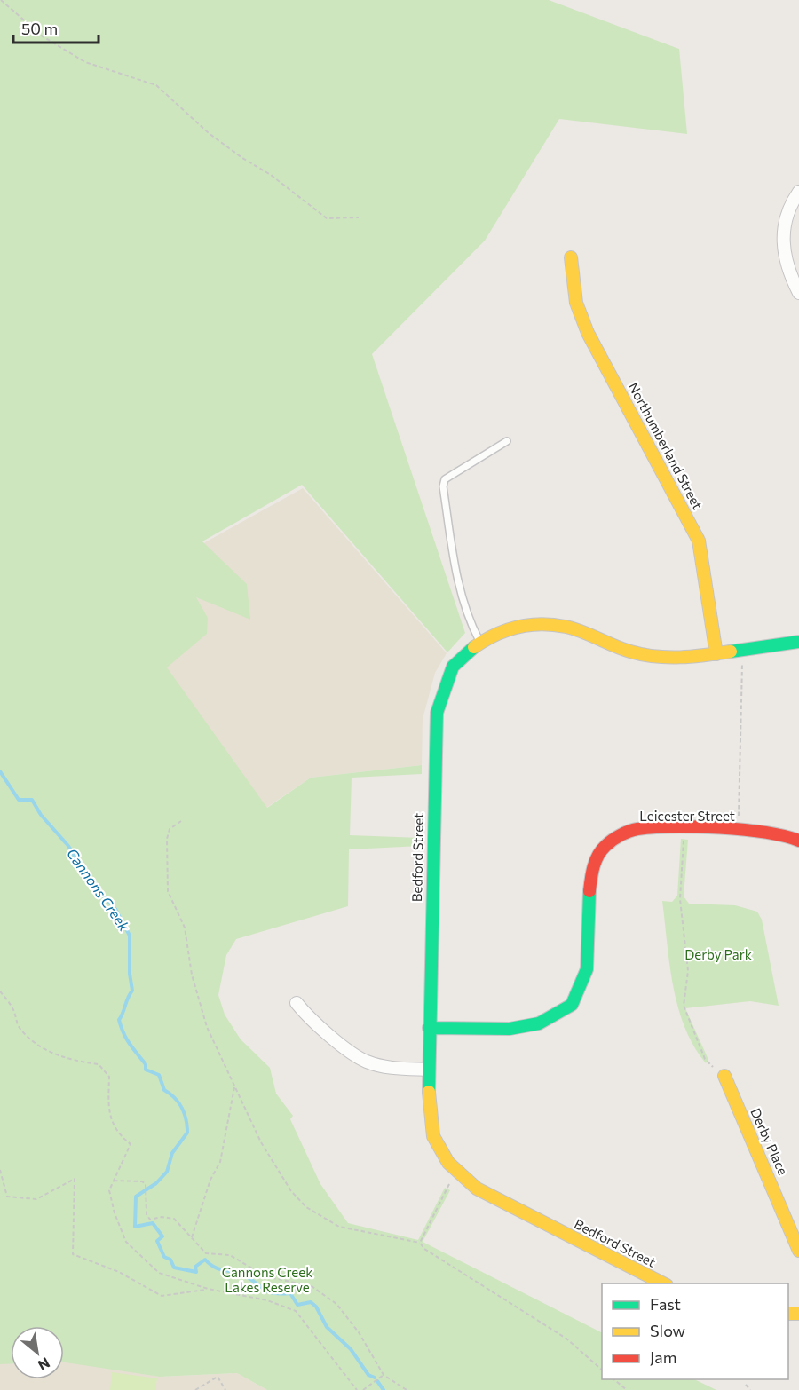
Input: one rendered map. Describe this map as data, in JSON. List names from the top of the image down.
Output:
{
  "streets": {
    "street": [
      "Northumberland Street",
      "Leicester Street",
      "Bedford Street",
      "Derby Place"
    ]
  },
  "crossings": [
    ["Northumberland Street", "Bedford Street"],
    ["Leicester Street", "Bedford Street"]
  ],
  "water": ["Cannons Creek"],
  "parks": ["Derby Park", "Cannons Creek Lakes Reserve"],
  "legend": ["Fast", "Slow", "Jam"],
  "scale_bar": "50 m",
  "north": "bottom right"
}
